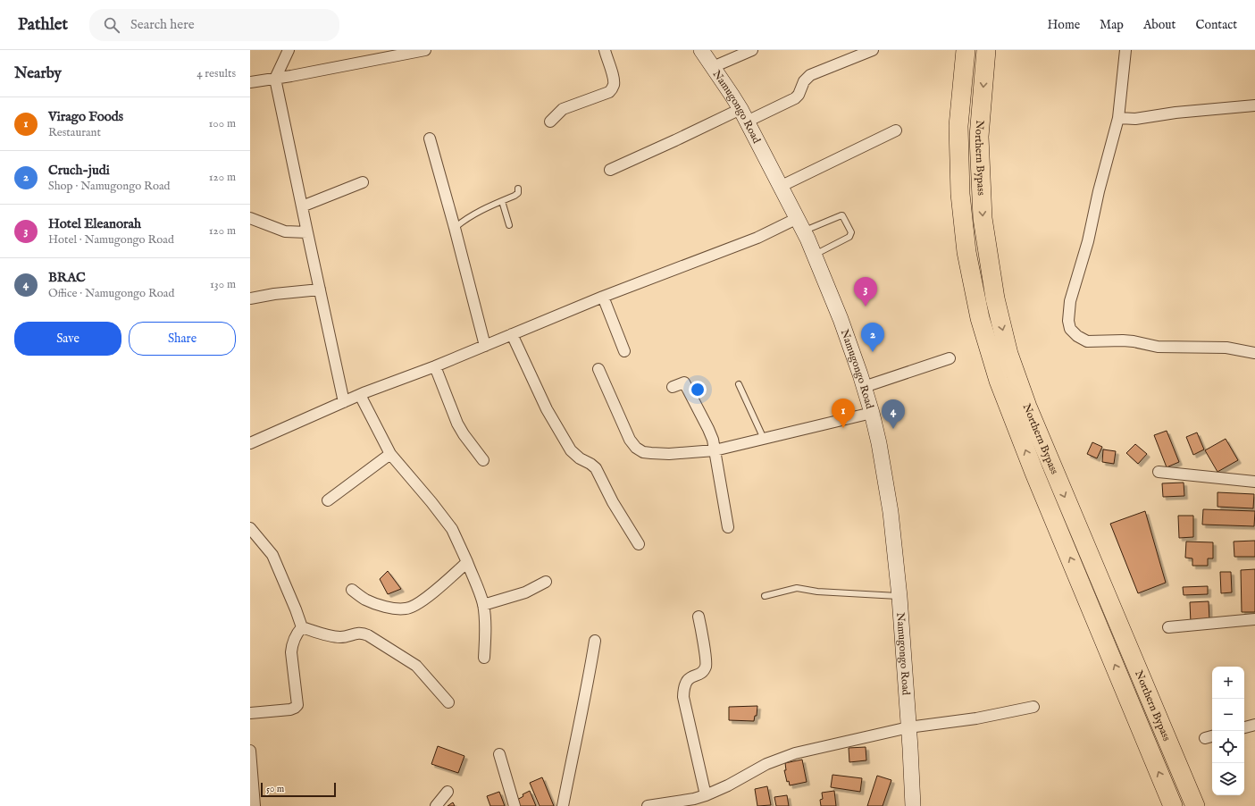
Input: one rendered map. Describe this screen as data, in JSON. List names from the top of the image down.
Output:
{
  "streets": {
    "highway": ["Northern Bypass"],
    "main road": ["Namugongo Road"]
  },
  "scale_bar": "50 m",
  "page": {
    "header": "Pathlet",
    "search": "Search here",
    "nav": [
      "Home",
      "Map",
      "About",
      "Contact"
    ],
    "heading": ["Nearby", "4 results"],
    "list": [
      {
        "mark": "1",
        "name": "Virago Foods",
        "note": "Restaurant",
        "value": "100 m"
      },
      {
        "mark": "2",
        "name": "Cruch-judi",
        "note": "Shop · Namugongo Road",
        "value": "120 m"
      },
      {
        "mark": "3",
        "name": "Hotel Eleanorah",
        "note": "Hotel · Namugongo Road",
        "value": "120 m"
      },
      {
        "mark": "4",
        "name": "BRAC",
        "note": "Office · Namugongo Road",
        "value": "130 m"
      }
    ],
    "pins": [
      "3",
      "2",
      "1",
      "4"
    ],
    "buttons": ["Save", "Share"],
    "map_buttons": ["+", "−"],
    "scale": "50 m"
  }
}
